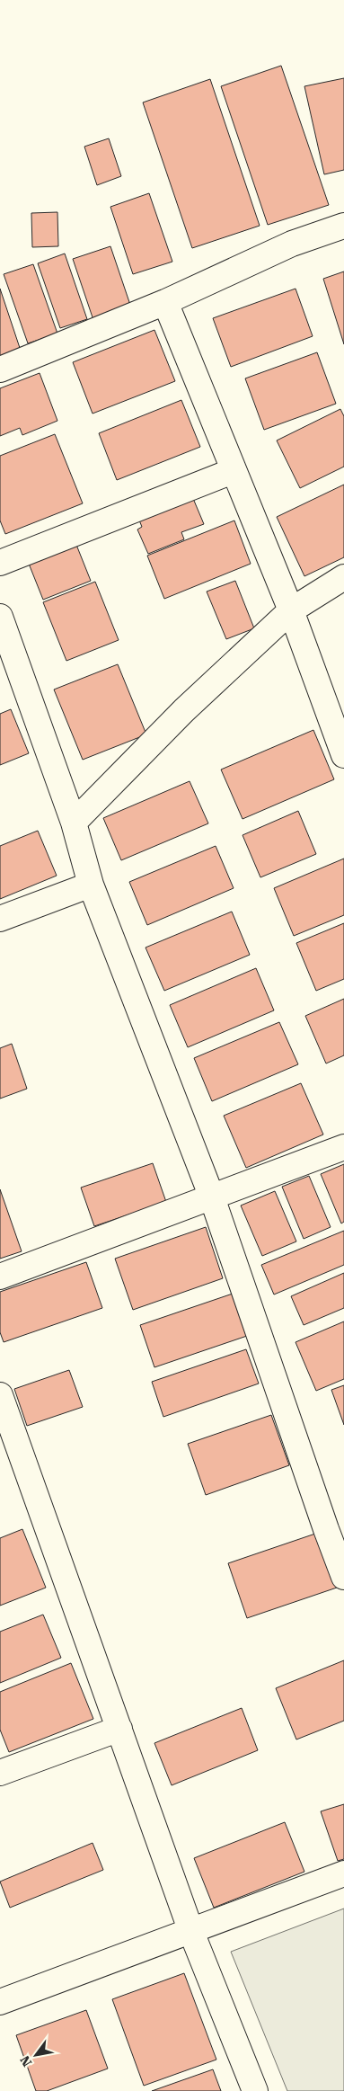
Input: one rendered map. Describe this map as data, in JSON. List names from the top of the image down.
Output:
{
  "north": "bottom left"
}
